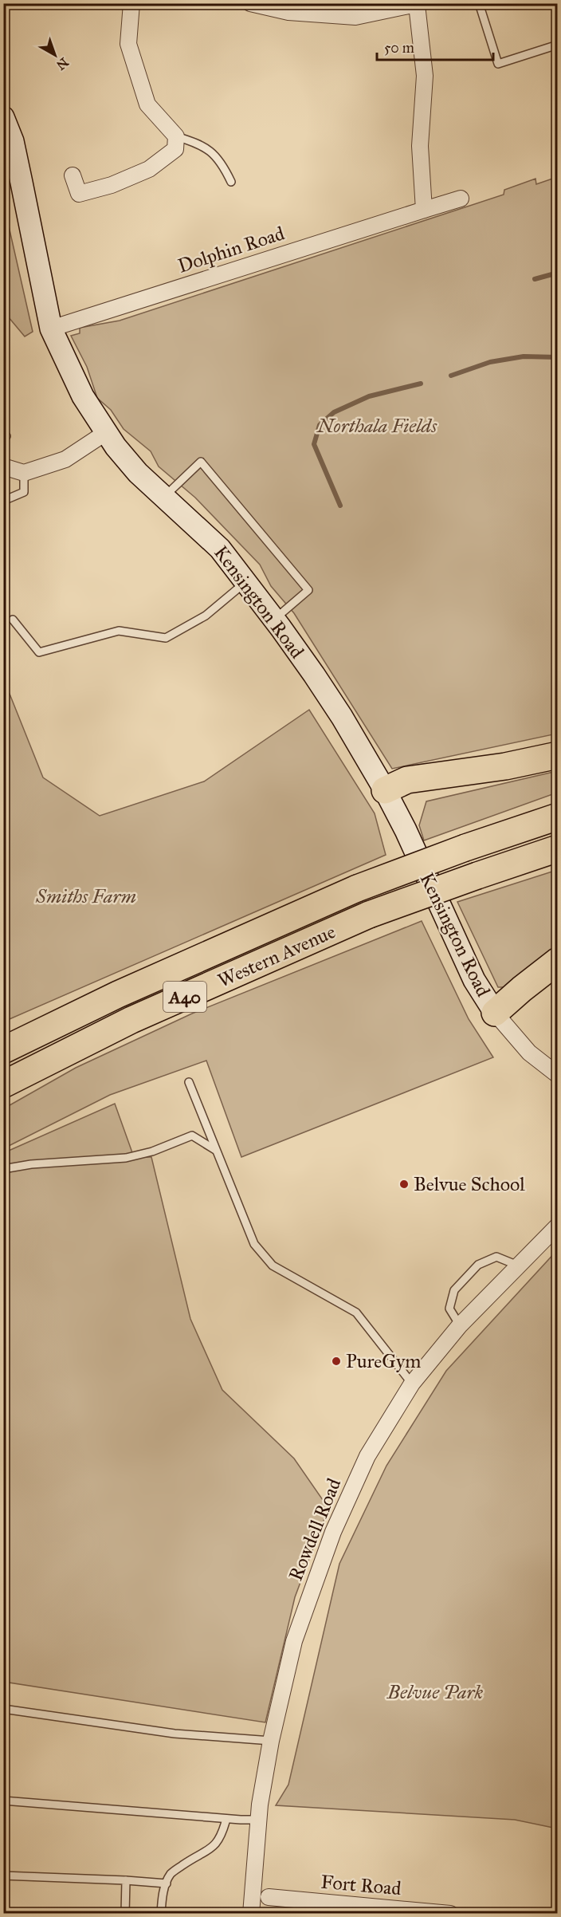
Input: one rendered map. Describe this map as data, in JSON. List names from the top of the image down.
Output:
{
  "streets": {
    "highway": ["Western Avenue", "A40"],
    "street": [
      "Dolphin Road",
      "Kensington Road",
      "Rowdell Road",
      "Fort Road"
    ]
  },
  "crossings": [
    ["Dolphin Road", "Kensington Road"]
  ],
  "parks": ["Northala Fields", "Smiths Farm", "Belvue Park"],
  "places": ["Belvue School", "PureGym"],
  "scale_bar": "50 m",
  "north": "bottom right"
}
